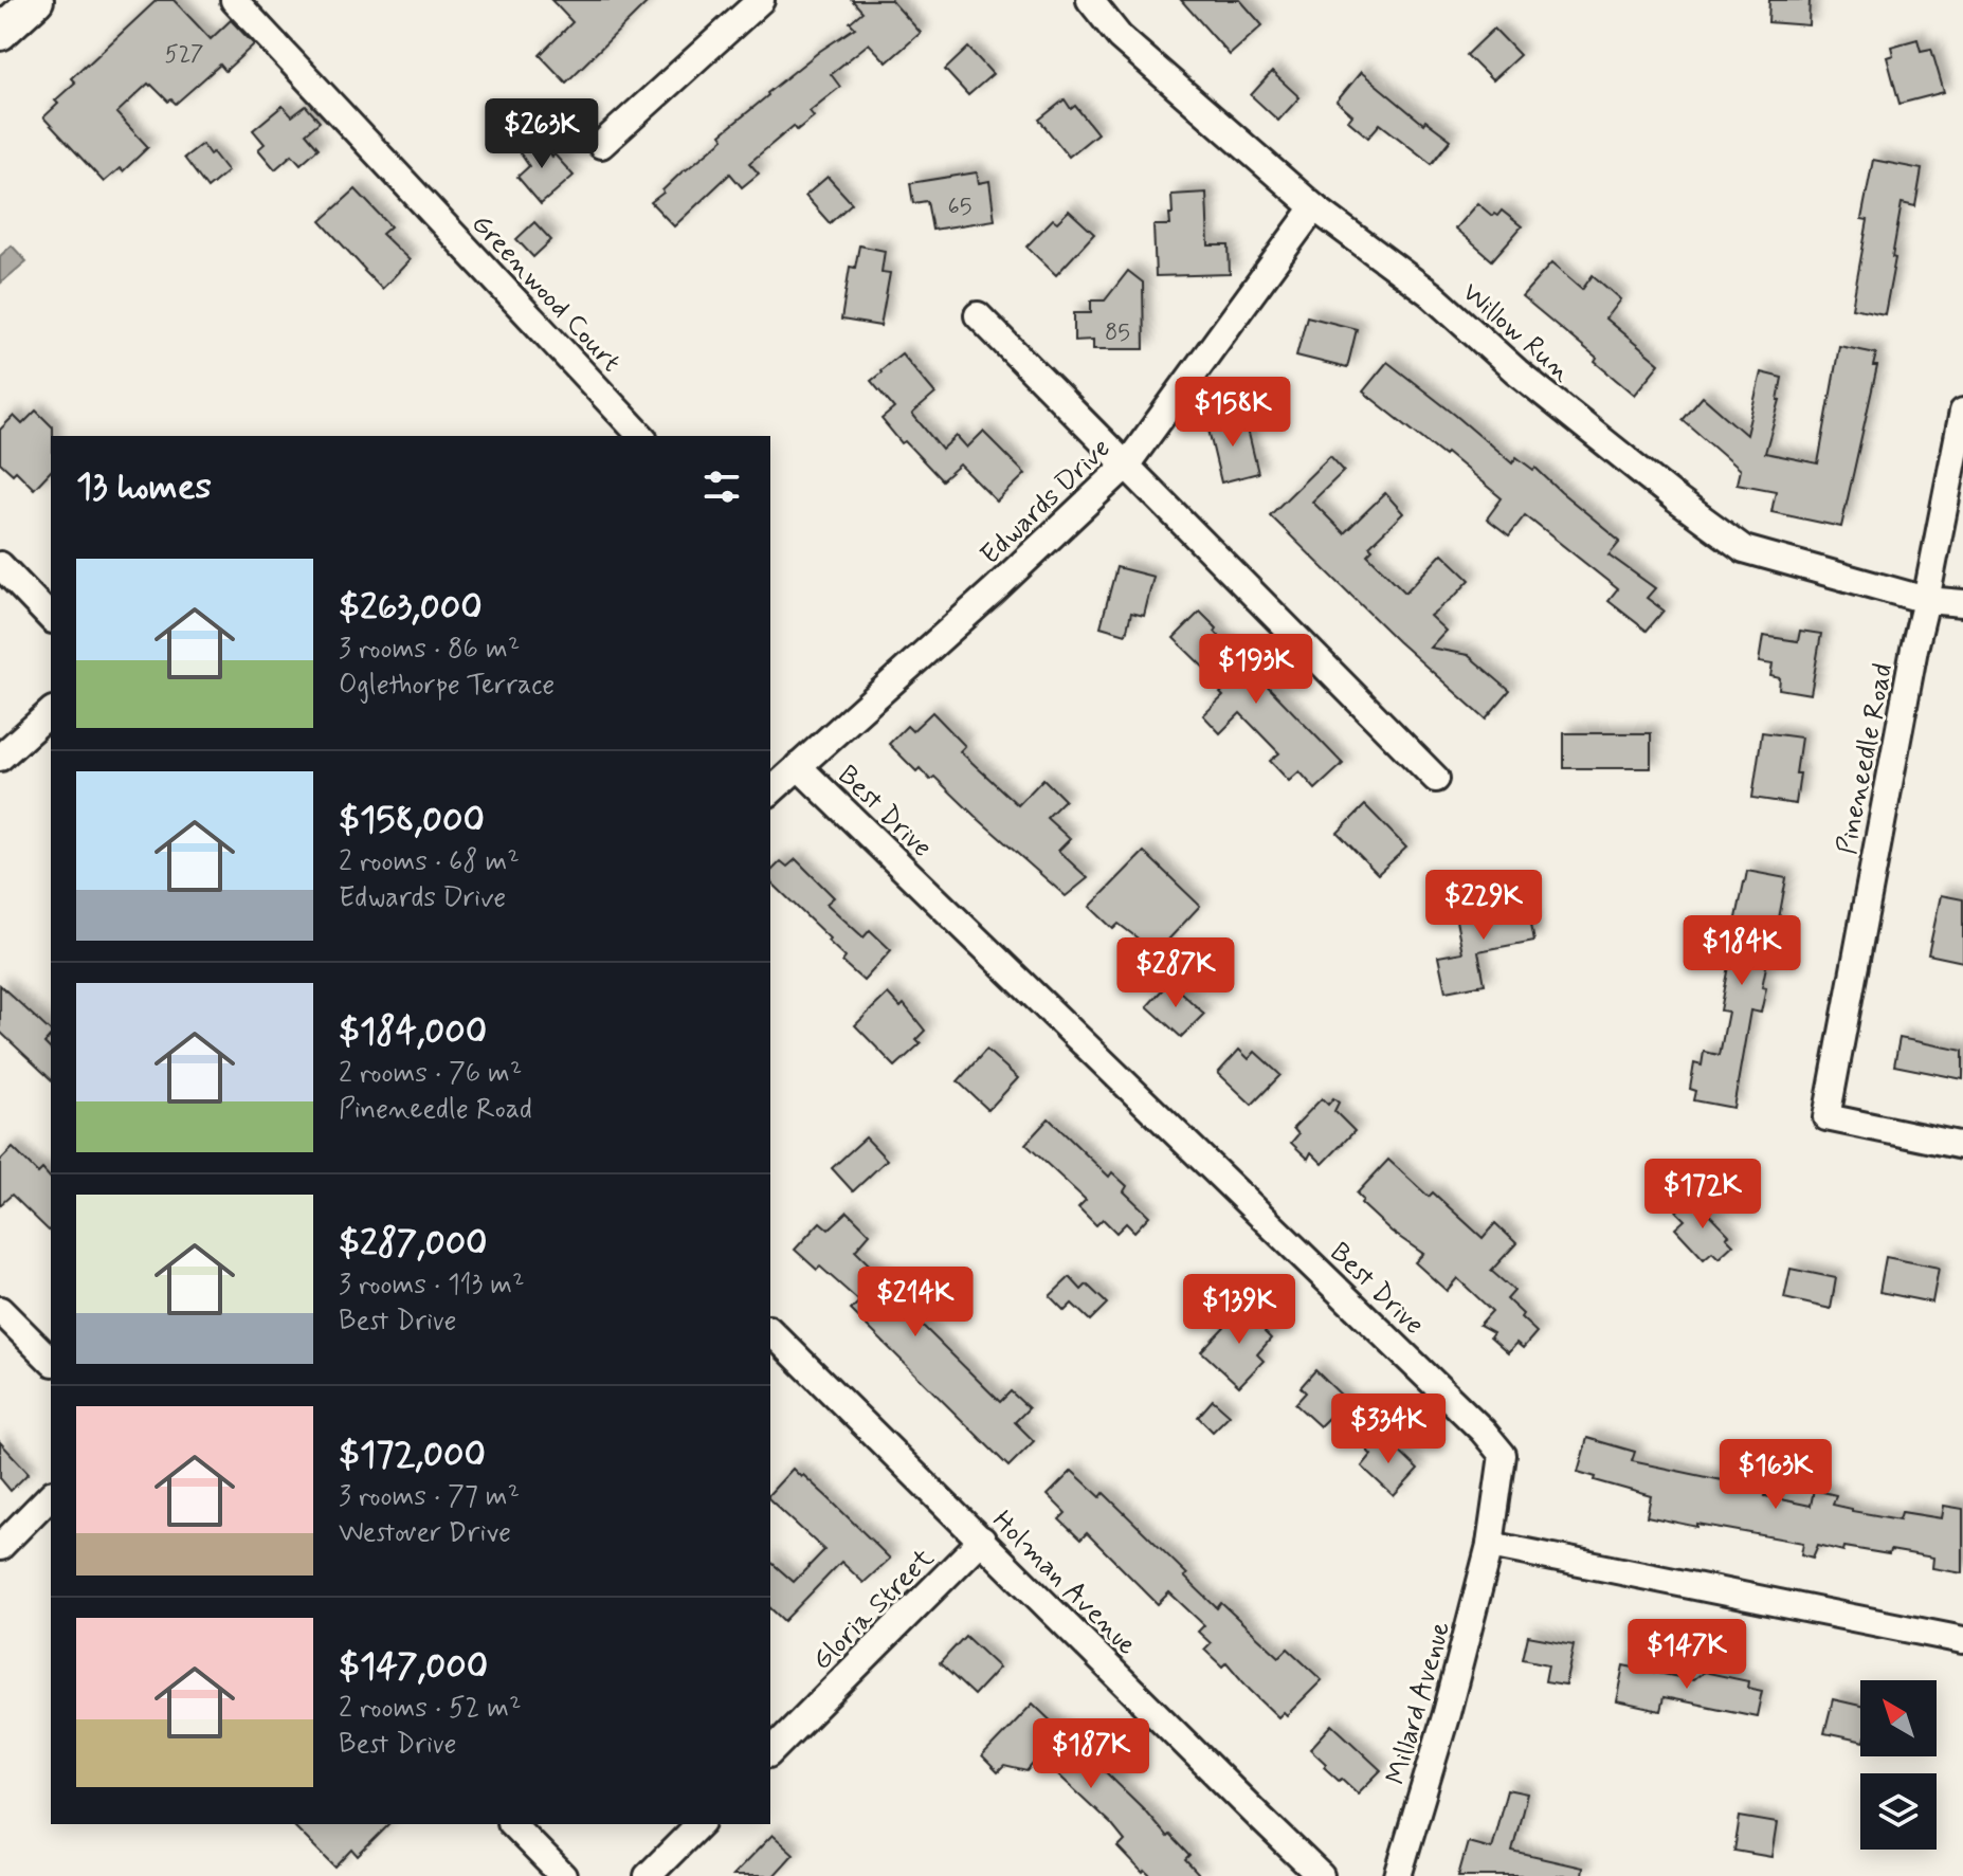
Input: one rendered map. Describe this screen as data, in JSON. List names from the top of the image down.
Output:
{
  "streets": {
    "street": [
      "Greenwood Court",
      "Willow Run",
      "Edwards Drive",
      "Pineneedle Road",
      "Best Drive",
      "Holman Avenue",
      "Gloria Street",
      "Millard Avenue"
    ]
  },
  "crossings": [
    ["Willow Run", "Edwards Drive"],
    ["Willow Run", "Pineneedle Road"],
    ["Edwards Drive", "Best Drive"],
    ["Best Drive", "Millard Avenue"],
    ["Holman Avenue", "Gloria Street"]
  ],
  "house_numbers": ["527", "65", "85"],
  "north": "top left",
  "page": {
    "price": [
      "$263K",
      "$158K",
      "$193K",
      "$229K",
      "$184K",
      "$287K",
      "$172K",
      "$214K",
      "$139K",
      "$334K",
      "$163K",
      "$147K",
      "$187K"
    ],
    "heading": "13 homes",
    "list": [
      {
        "name": "$263,000",
        "note": "3 rooms · 86 m² · Oglethorpe Terrace"
      },
      {
        "name": "$158,000",
        "note": "2 rooms · 68 m² · Edwards Drive"
      },
      {
        "name": "$184,000",
        "note": "2 rooms · 76 m² · Pineneedle Road"
      },
      {
        "name": "$287,000",
        "note": "3 rooms · 113 m² · Best Drive"
      },
      {
        "name": "$172,000",
        "note": "3 rooms · 77 m² · Westover Drive"
      },
      {
        "name": "$147,000",
        "note": "2 rooms · 52 m² · Best Drive"
      }
    ]
  }
}
